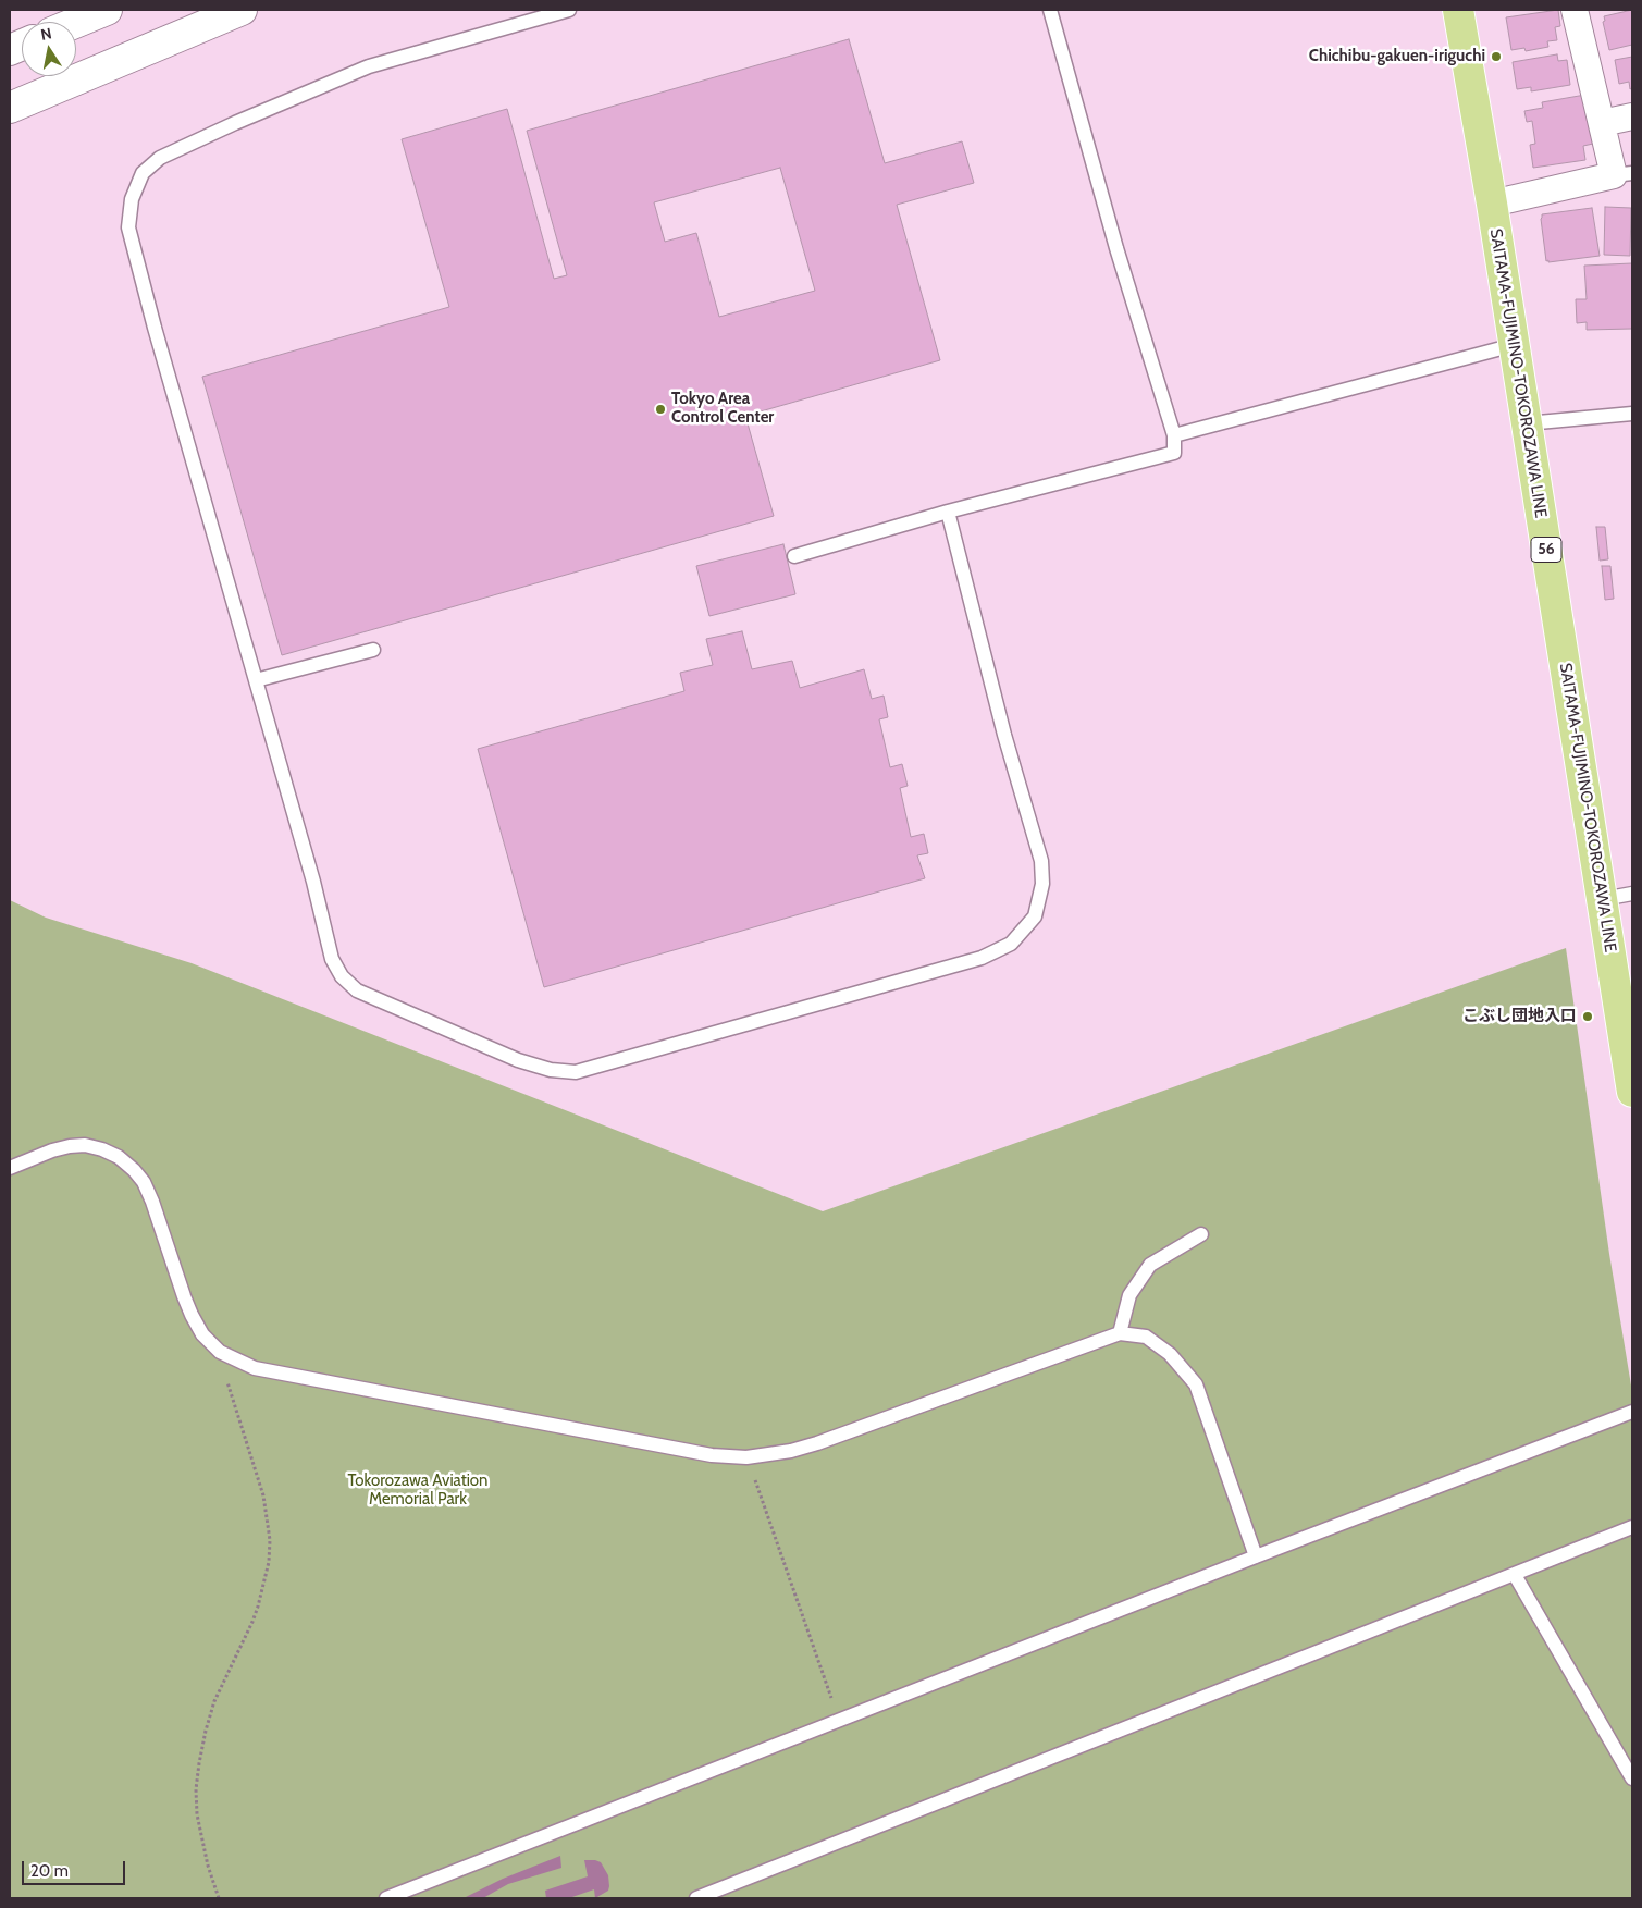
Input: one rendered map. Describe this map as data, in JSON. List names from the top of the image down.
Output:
{
  "streets": {
    "main road": ["SAITAMA-FUJIMINO-TOKOROZAWA LINE", "56"]
  },
  "parks": ["Tokorozawa Aviation Memorial Park"],
  "places": ["Chichibu-gakuen-iriguchi", "Tokyo Area Control Center", "こぶし団地入口"],
  "scale_bar": "20 m",
  "north": "top"
}
